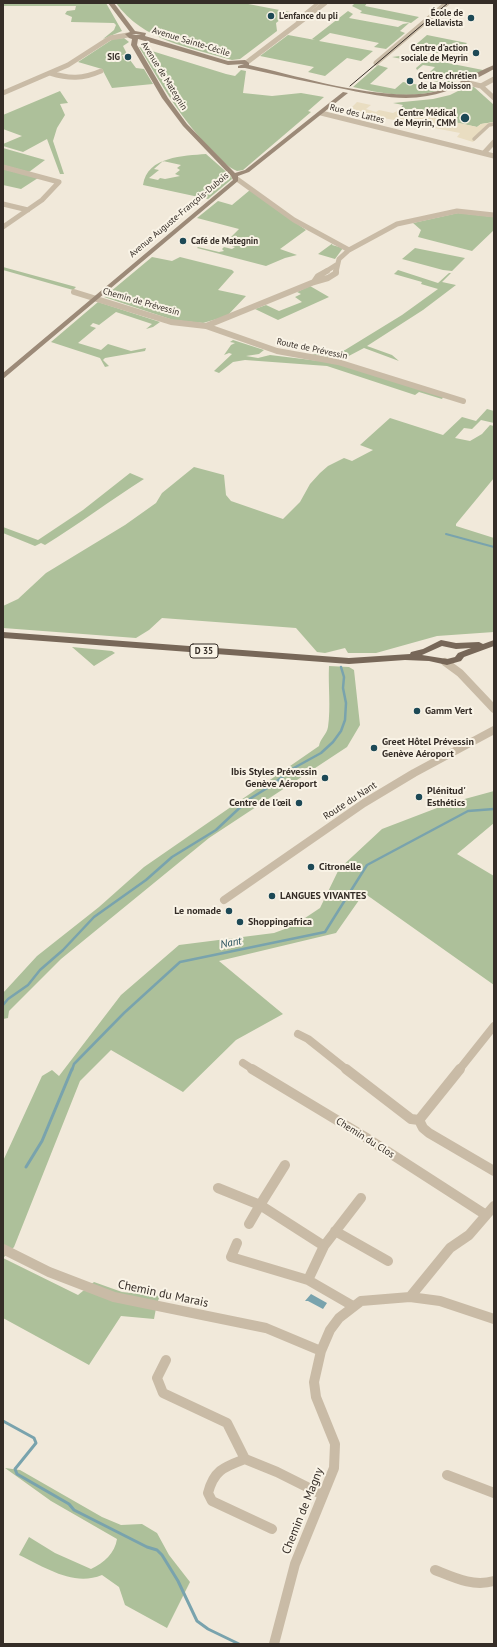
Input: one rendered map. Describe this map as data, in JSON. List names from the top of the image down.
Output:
{
  "streets": {
    "main road": [
      "Avenue Sainte-Cécile",
      "Avenue de Mategnin",
      "Avenue Auguste-François-Dubois",
      "D 35"
    ],
    "street": [
      "Rue des Lattes",
      "Chemin de Prévessin",
      "Route de Prévessin",
      "Route du Nant",
      "Chemin du Clos",
      "Chemin du Marais",
      "Chemin de Magny"
    ]
  },
  "crossings": [
    ["Avenue Sainte-Cécile", "Avenue de Mategnin"],
    ["Avenue Sainte-Cécile", "Avenue Auguste-François-Dubois"],
    ["Avenue de Mategnin", "Avenue Auguste-François-Dubois"],
    ["Rue des Lattes", "Avenue Auguste-François-Dubois"],
    ["Avenue Auguste-François-Dubois", "Chemin de Prévessin"],
    ["Chemin de Prévessin", "Route de Prévessin"],
    ["Chemin du Marais", "Chemin de Magny"]
  ],
  "water": ["Nant"],
  "places": [
    "L'enfance du pli",
    "École de Bellavista",
    "Centre d'action sociale de Meyrin",
    "SIG",
    "Centre chrétien de la Moisson",
    "Centre Médical de Meyrin, CMM",
    "Café de Mategnin",
    "Gamm Vert",
    "Greet Hôtel Prévessin Genève Aéroport",
    "Ibis Styles Prévessin Genève Aéroport",
    "Plénitud' Esthétics",
    "Centre de l'œil",
    "Citronelle",
    "LANGUES VIVANTES",
    "Le nomade",
    "Shoppingafrica"
  ]
}
